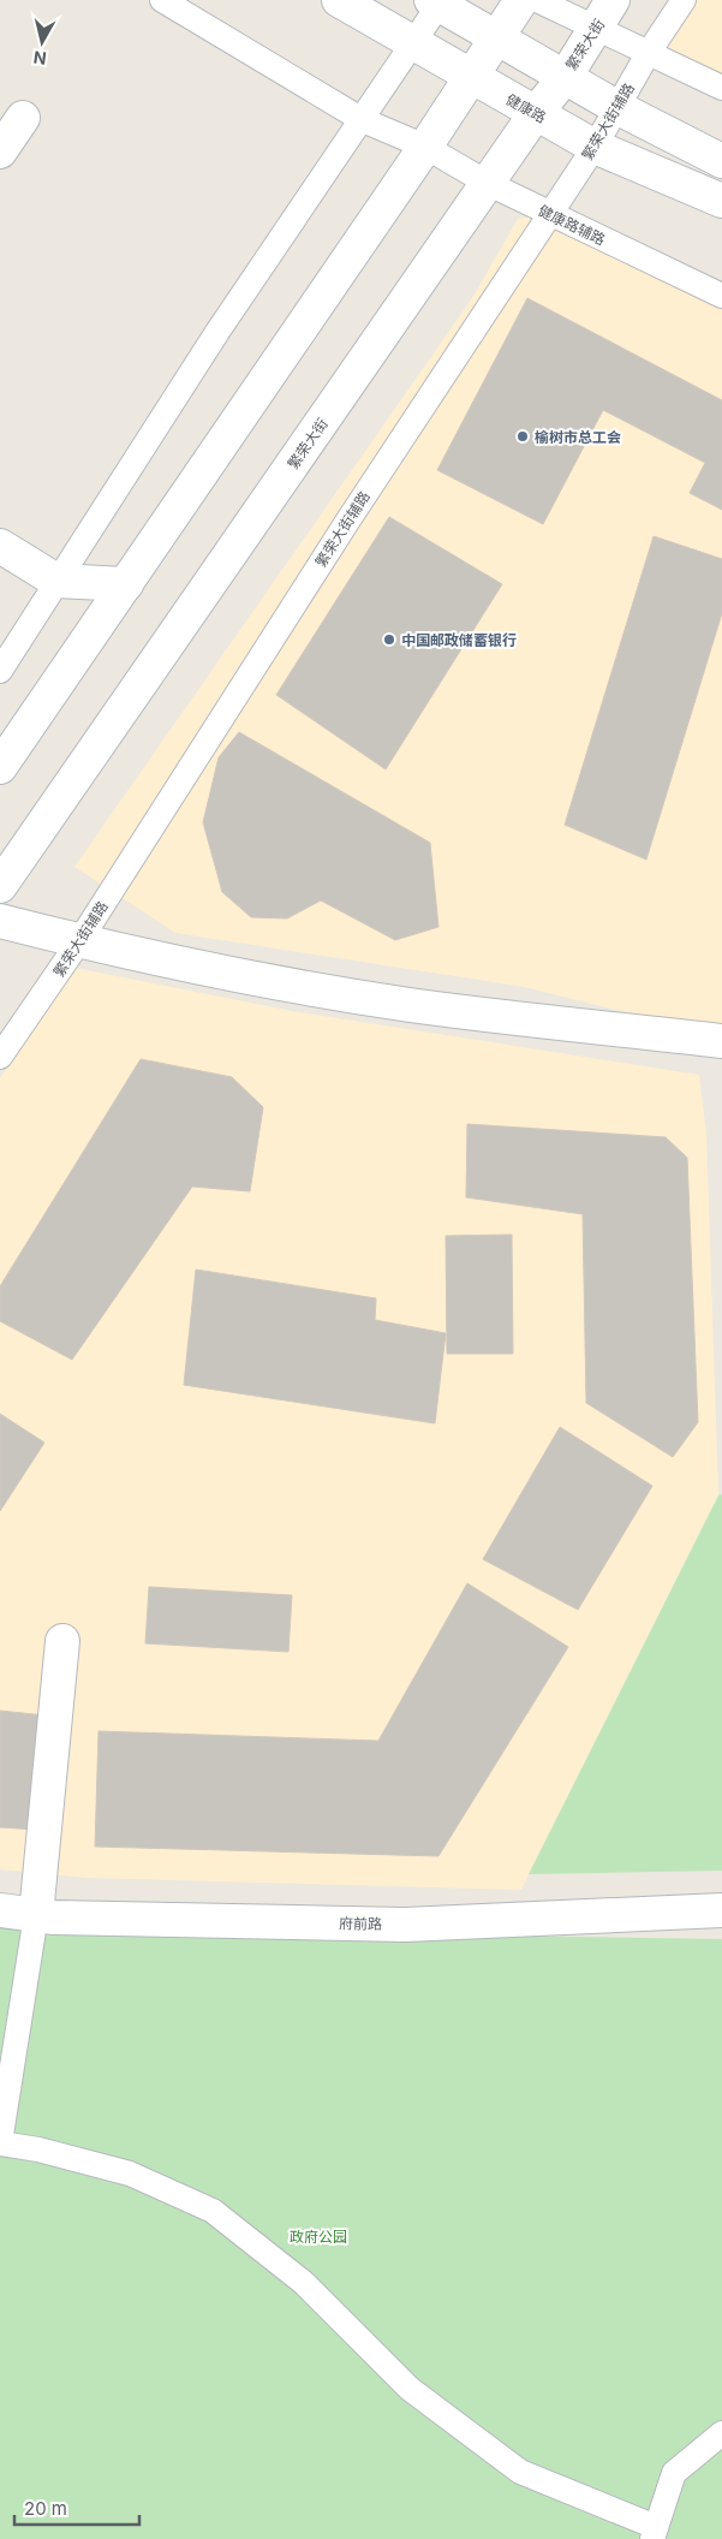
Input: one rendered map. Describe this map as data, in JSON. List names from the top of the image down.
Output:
{
  "streets": {
    "main road": ["繁荣大街", "健康路", "府前路"],
    "lane": ["繁荣大街辅路", "健康路辅路"]
  },
  "crossings": [
    ["繁荣大街", "健康路"],
    ["繁荣大街", "健康路辅路"],
    ["健康路", "繁荣大街辅路"],
    ["繁荣大街辅路", "健康路辅路"]
  ],
  "parks": ["政府公园"],
  "places": ["榆树市总工会", "中国邮政储蓄银行"],
  "scale_bar": "20 m",
  "north": "bottom"
}
